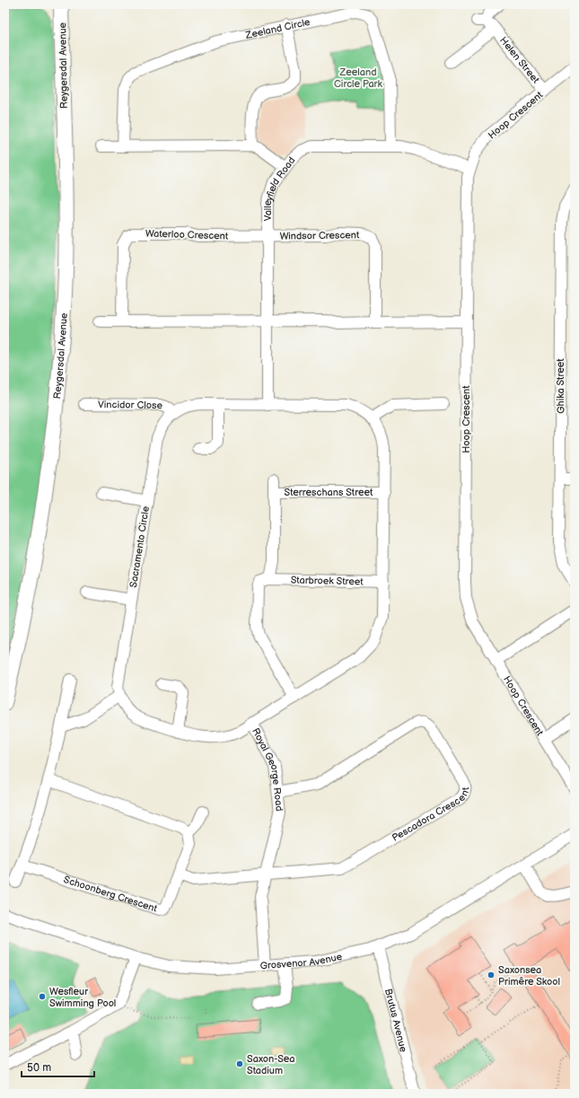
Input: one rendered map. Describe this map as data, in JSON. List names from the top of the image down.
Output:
{
  "streets": {
    "main road": ["Reygersdal Avenue"],
    "street": [
      "Zeeland Circle",
      "Helen Street",
      "Hoop Crescent",
      "Valleyfield Road",
      "Waterloo Crescent",
      "Windsor Crescent",
      "Ghika Street",
      "Vincidor Close",
      "Sterreschans Street",
      "Sacramento Circle",
      "Starbroek Street",
      "Royal George Road",
      "Pescadora Crescent",
      "Schoonberg Crescent",
      "Grosvenor Avenue",
      "Brutus Avenue"
    ]
  },
  "crossings": [
    ["Zeeland Circle", "Valleyfield Road"],
    ["Helen Street", "Hoop Crescent"],
    ["Hoop Crescent", "Valleyfield Road"],
    ["Valleyfield Road", "Waterloo Crescent"],
    ["Valleyfield Road", "Windsor Crescent"],
    ["Valleyfield Road", "Sacramento Circle"],
    ["Waterloo Crescent", "Windsor Crescent"],
    ["Vincidor Close", "Sacramento Circle"],
    ["Sterreschans Street", "Sacramento Circle"],
    ["Sterreschans Street", "Starbroek Street"],
    ["Sacramento Circle", "Starbroek Street"],
    ["Sacramento Circle", "Royal George Road"],
    ["Royal George Road", "Pescadora Crescent"],
    ["Royal George Road", "Grosvenor Avenue"],
    ["Grosvenor Avenue", "Brutus Avenue"]
  ],
  "parks": ["Zeeland Circle Park"],
  "places": ["Saxonsea Primêre Skool", "Wesfleur Swimming Pool", "Saxon-Sea Stadium"],
  "scale_bar": "50 m"
}
